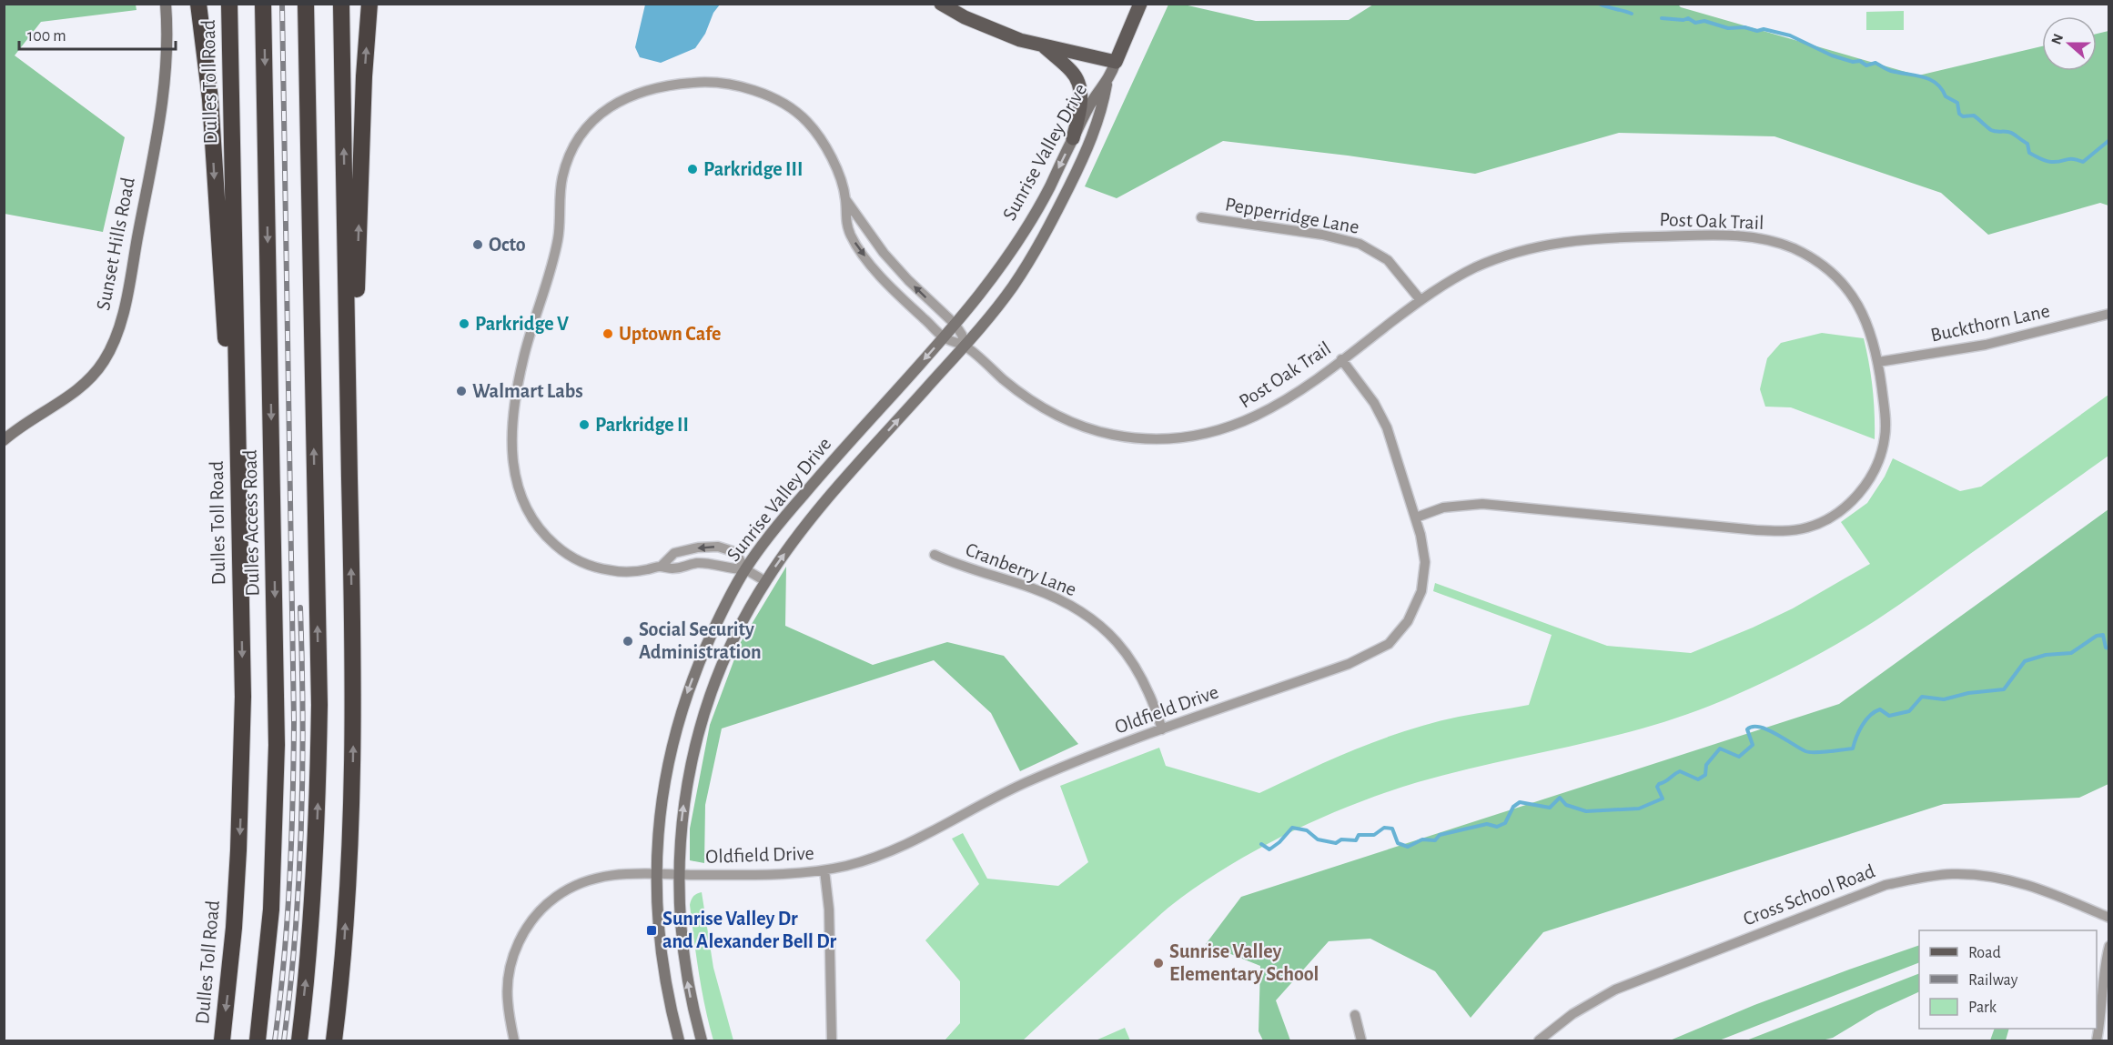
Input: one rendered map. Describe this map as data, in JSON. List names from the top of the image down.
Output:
{
  "streets": {
    "highway": ["Dulles Toll Road", "Dulles Access Road"],
    "main road": ["Sunrise Valley Drive", "Sunset Hills Road"],
    "street": [
      "Pepperridge Lane",
      "Post Oak Trail",
      "Buckthorn Lane",
      "Cranberry Lane",
      "Oldfield Drive",
      "Cross School Road"
    ]
  },
  "crossings": [
    ["Sunrise Valley Drive", "Post Oak Trail"],
    ["Sunrise Valley Drive", "Oldfield Drive"],
    ["Pepperridge Lane", "Post Oak Trail"],
    ["Post Oak Trail", "Buckthorn Lane"],
    ["Post Oak Trail", "Oldfield Drive"],
    ["Cranberry Lane", "Oldfield Drive"]
  ],
  "places": {
    "other": [
      "Parkridge III",
      "Octo",
      "Parkridge V",
      "Uptown Cafe",
      "Walmart Labs",
      "Parkridge II",
      "Social Security Administration",
      "Sunrise Valley Elementary School"
    ],
    "transit": ["Sunrise Valley Dr and Alexander Bell Dr"]
  },
  "legend": ["Road", "Railway", "Park"],
  "scale_bar": "100 m",
  "north": "left"
}
